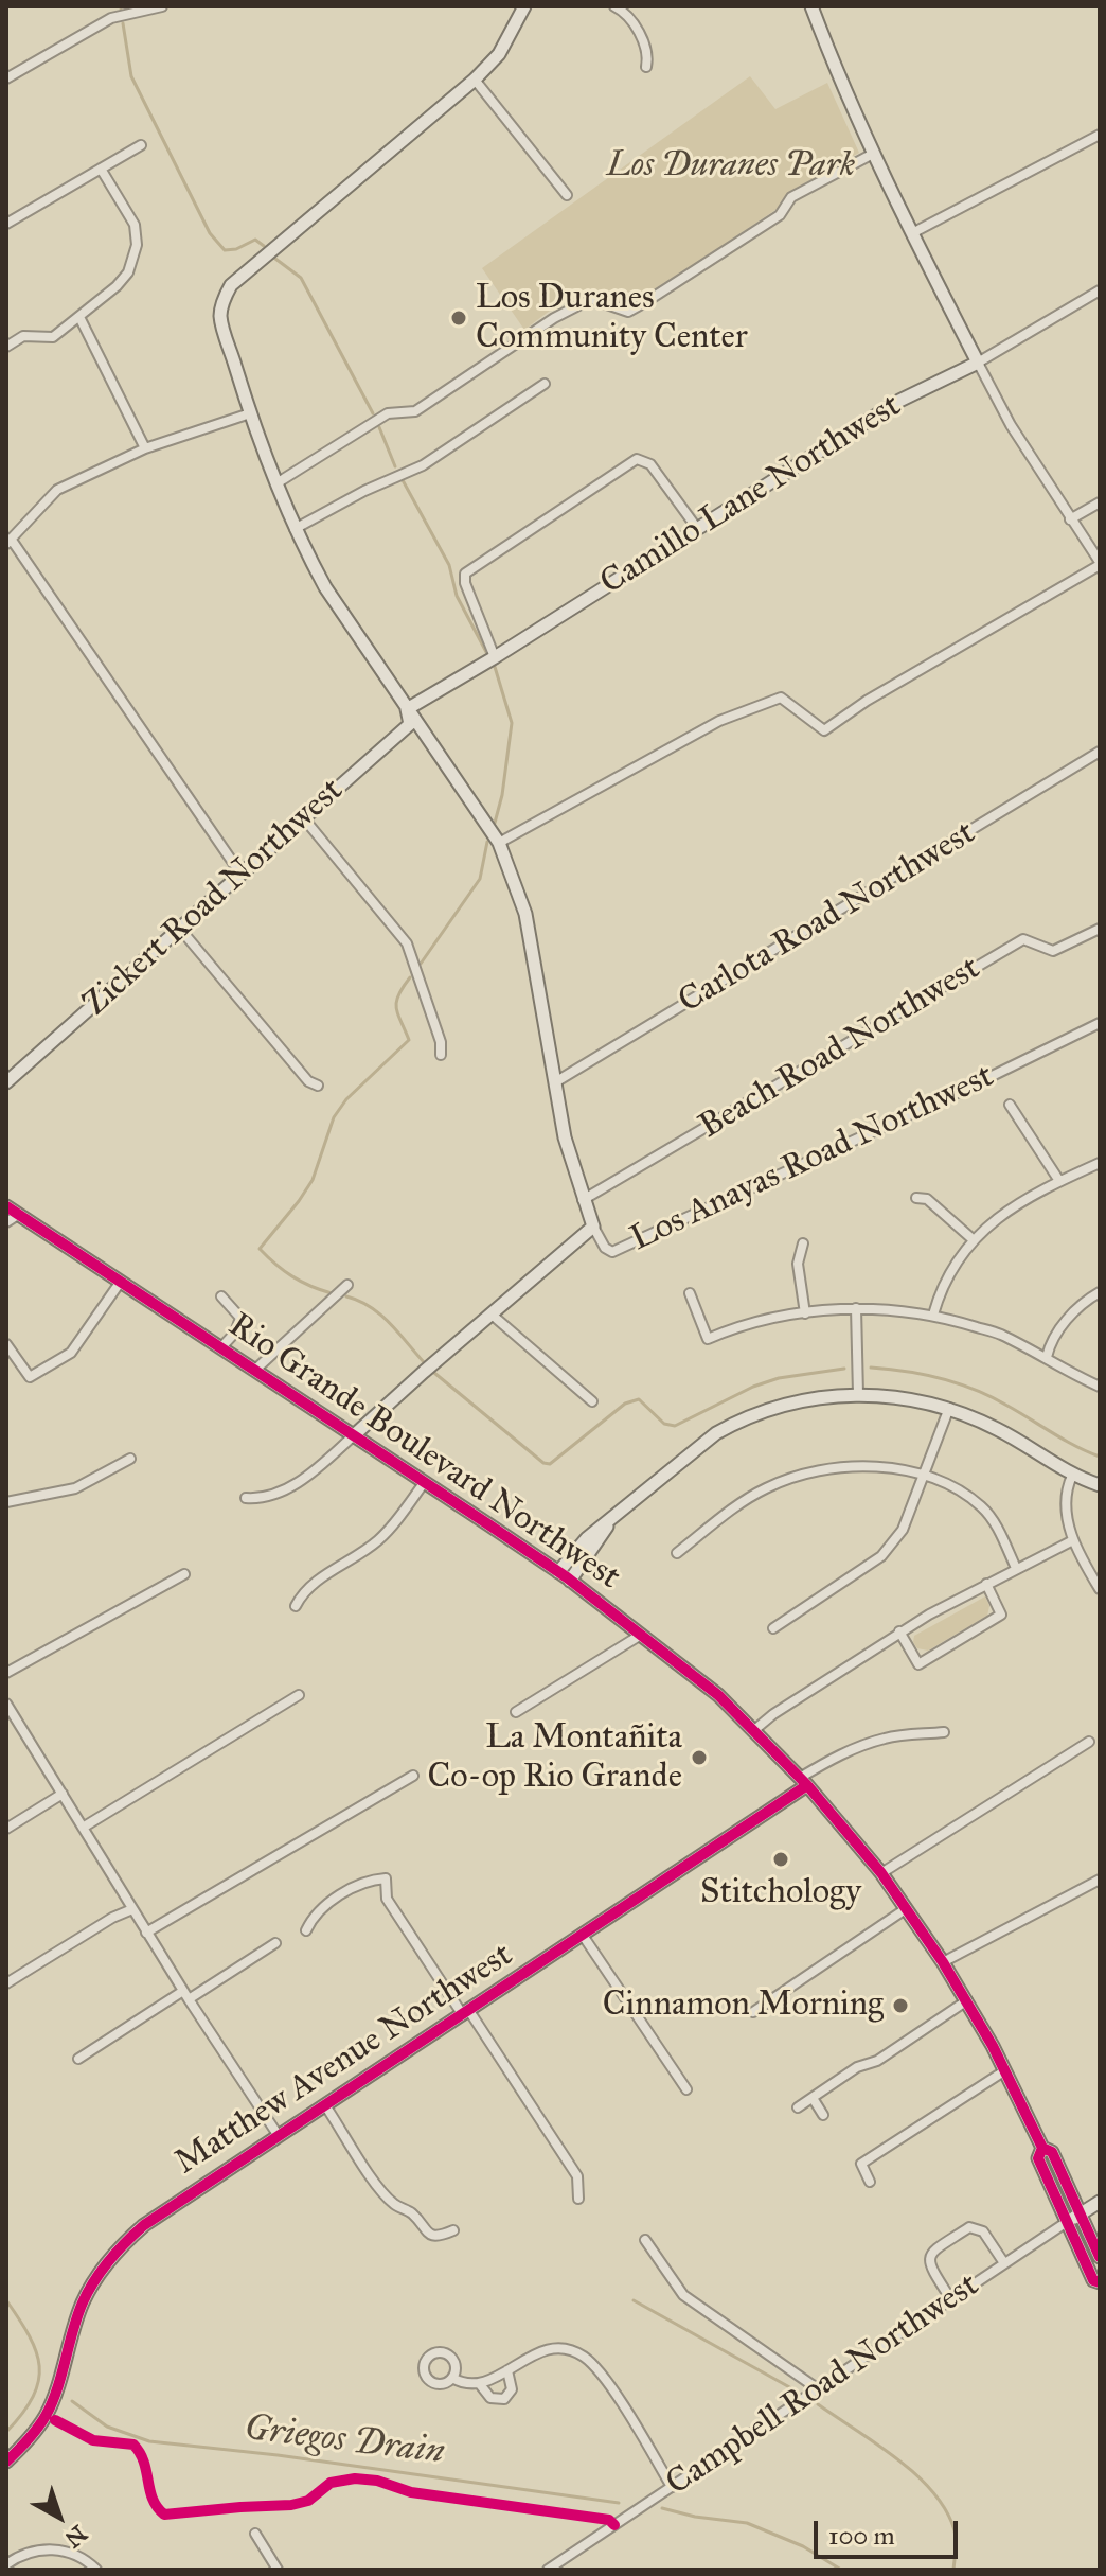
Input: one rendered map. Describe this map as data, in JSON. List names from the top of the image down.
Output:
{
  "streets": {
    "street": [
      "Camillo Lane Northwest",
      "Zickert Road Northwest",
      "Carlota Road Northwest",
      "Beach Road Northwest",
      "Los Anayas Road Northwest",
      "Rio Grande Boulevard Northwest",
      "Matthew Avenue Northwest",
      "Campbell Road Northwest"
    ]
  },
  "crossings": [
    ["Camillo Lane Northwest", "Zickert Road Northwest"],
    ["Los Anayas Road Northwest", "Rio Grande Boulevard Northwest"],
    ["Rio Grande Boulevard Northwest", "Matthew Avenue Northwest"],
    ["Rio Grande Boulevard Northwest", "Campbell Road Northwest"]
  ],
  "water": ["Griegos Drain"],
  "parks": ["Los Duranes Park"],
  "places": [
    "Los Duranes Community Center",
    "La Montañita Co-op Rio Grande",
    "Stitchology",
    "Cinnamon Morning"
  ],
  "scale_bar": "100 m",
  "north": "bottom right"
}
